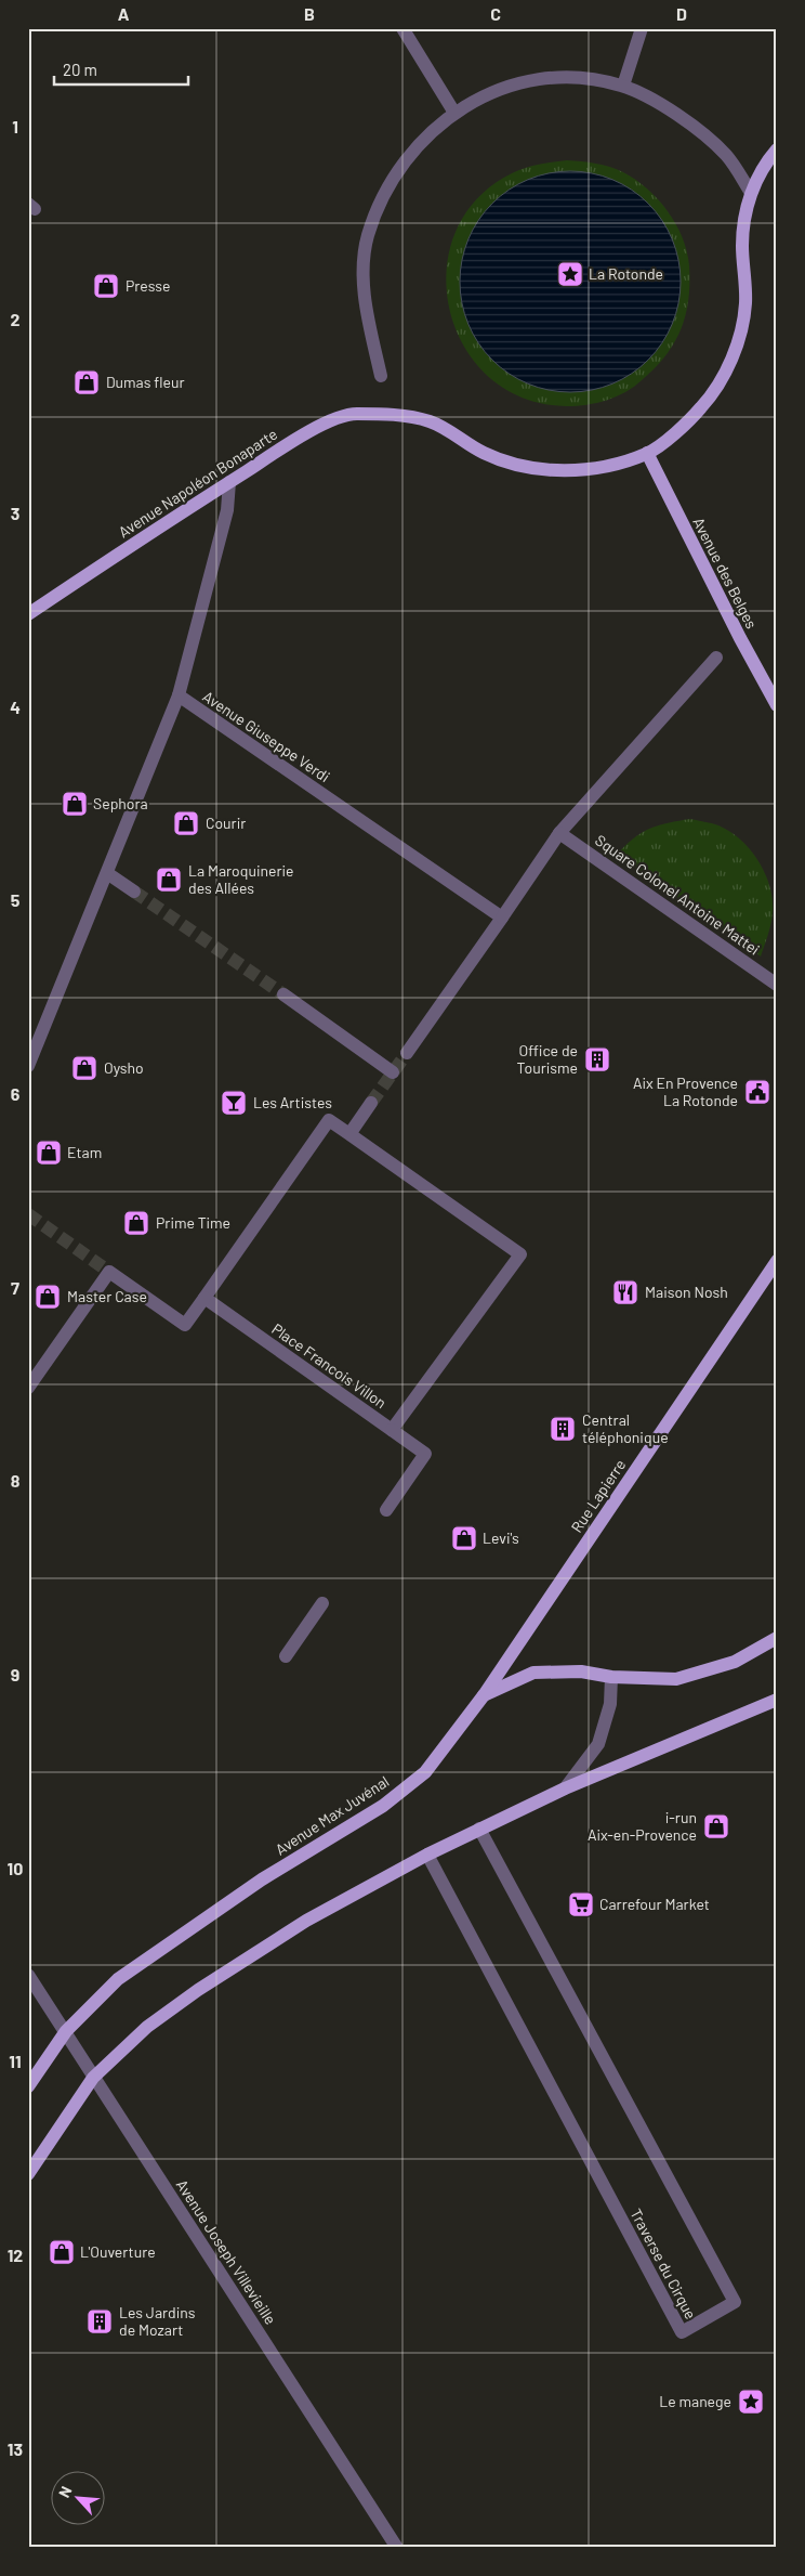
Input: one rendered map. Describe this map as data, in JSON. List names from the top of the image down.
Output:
{
  "streets": {
    "main road": [
      "Avenue Napoléon Bonaparte",
      "Avenue des Belges",
      "Rue Lapierre",
      "Avenue Max Juvénal"
    ],
    "street": [
      "Avenue Giuseppe Verdi",
      "Square Colonel Antoine Mattei",
      "Place Francois Villon",
      "Avenue Joseph Villevieille",
      "Traverse du Cirque"
    ]
  },
  "crossings": [
    ["Avenue Napoléon Bonaparte", "Avenue des Belges"],
    ["Rue Lapierre", "Avenue Max Juvénal"],
    ["Avenue Max Juvénal", "Avenue Joseph Villevieille"]
  ],
  "places": {
    "place": ["La Rotonde", "Le manege"],
    "shop": [
      "Presse",
      "Dumas fleur",
      "Sephora",
      "Courir",
      "La Maroquinerie des Allées",
      "Oysho",
      "Etam",
      "Prime Time",
      "Master Case",
      "Levi's",
      "i-run Aix-en-Provence",
      "L'Ouverture"
    ],
    "building": ["Office de Tourisme", "Central téléphonique", "Les Jardins de Mozart"],
    "public building": ["Aix En Provence La Rotonde"],
    "bar": ["Les Artistes"],
    "restaurant": ["Maison Nosh"],
    "supermarket": ["Carrefour Market"]
  },
  "scale_bar": "20 m",
  "north": "top left",
  "grid": {
    "columns": [
      "A",
      "B",
      "C",
      "D"
    ],
    "rows": [
      "1",
      "2",
      "3",
      "4",
      "5",
      "6",
      "7",
      "8",
      "9",
      "10",
      "11",
      "12",
      "13"
    ]
  }
}
